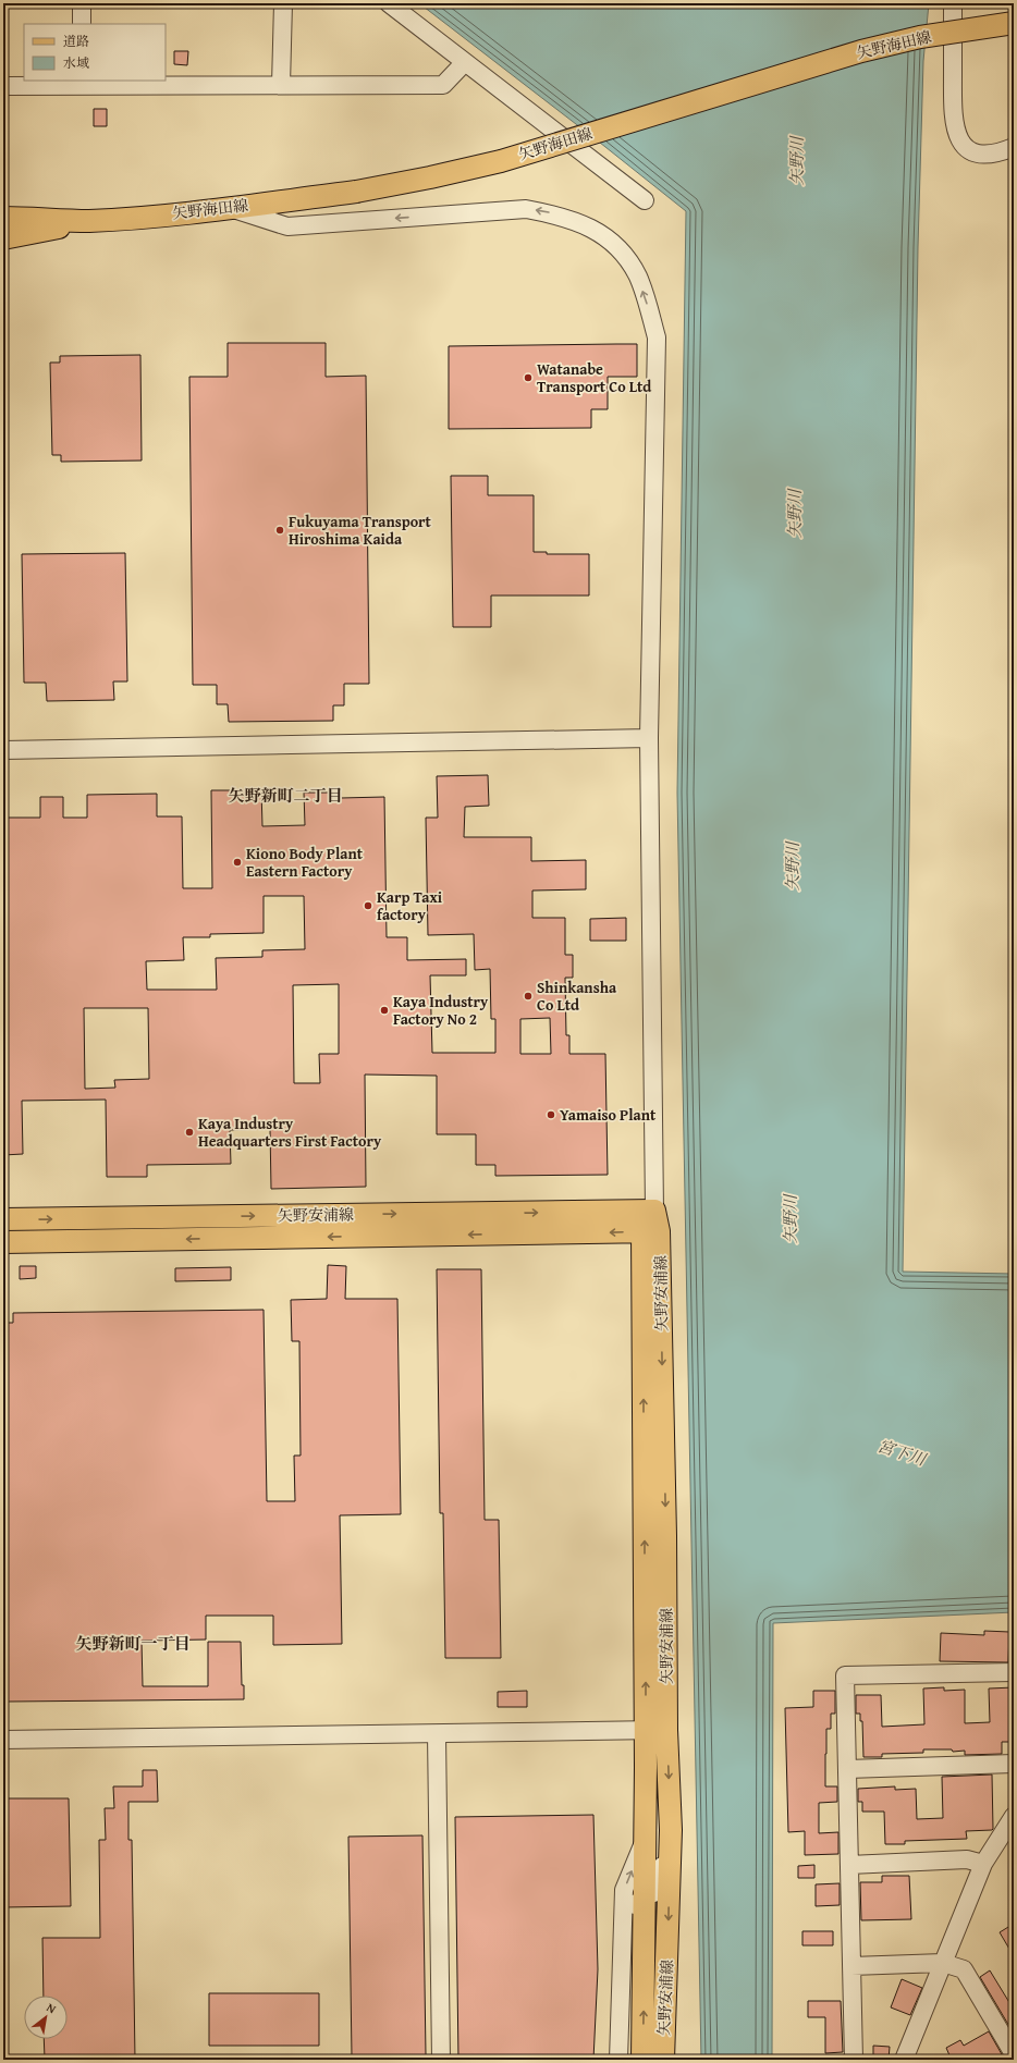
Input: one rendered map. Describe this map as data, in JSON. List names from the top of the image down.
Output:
{
  "streets": {
    "main road": ["矢野海田線", "矢野安浦線"]
  },
  "districts": ["矢野新町二丁目", "矢野新町一丁目"],
  "water": ["矢野川", "宮下川"],
  "places": [
    "Watanabe Transport Co Ltd",
    "Fukuyama Transport Hiroshima Kaida",
    "Kiono Body Plant Eastern Factory",
    "Karp Taxi factory",
    "Shinkansha Co Ltd",
    "Kaya Industry Factory No 2",
    "Yamaiso Plant",
    "Kaya Industry Headquarters First Factory"
  ],
  "legend": ["道路", "水域"],
  "north": "top right"
}
